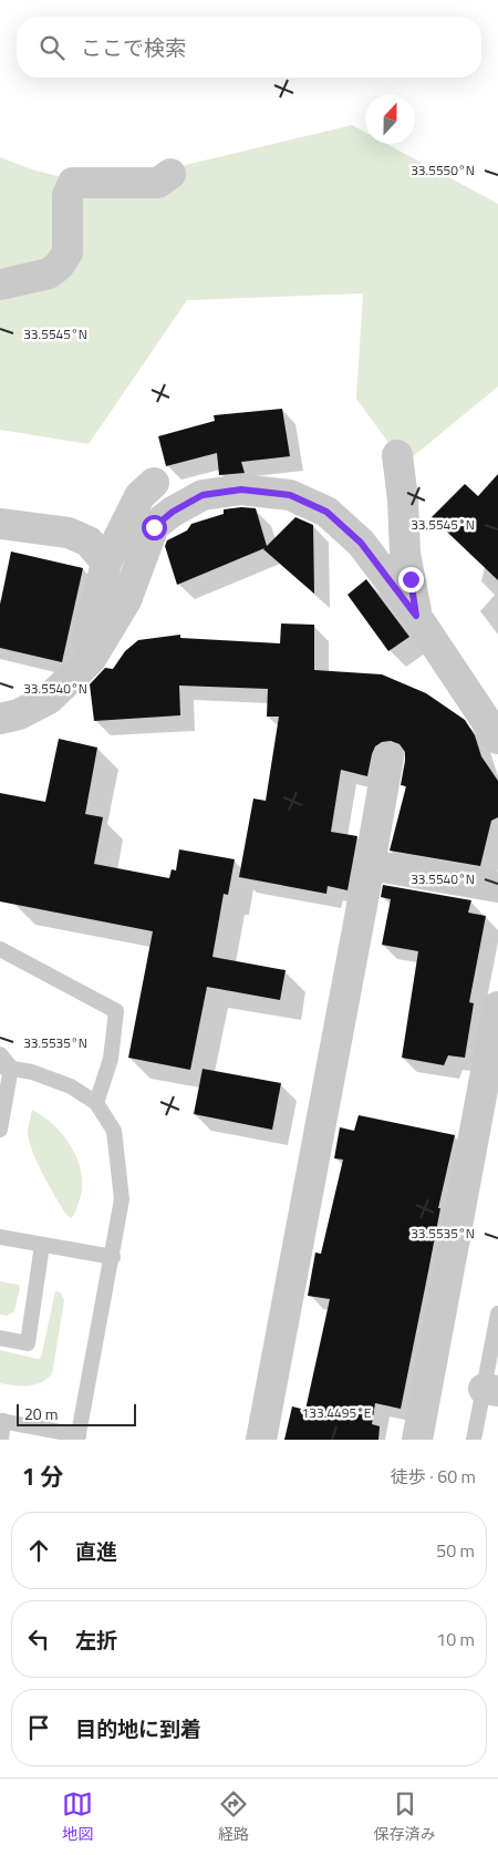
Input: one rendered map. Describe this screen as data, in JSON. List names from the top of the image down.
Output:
{
  "scale_bar": "20 m",
  "north": "top",
  "page": {
    "search": "ここで検索",
    "scale": "20 m",
    "heading": ["1 分", "徒歩 · 60 m"],
    "list": [
      ["直進", "50 m"],
      ["左折", "10 m"],
      "目的地に到着"
    ],
    "nav": ["地図", "経路", "保存済み"]
  },
  "coordinates": [
    "33.5550°N",
    "33.5545°N",
    "33.5540°N",
    "33.5535°N",
    "133.4495°E"
  ]
}
